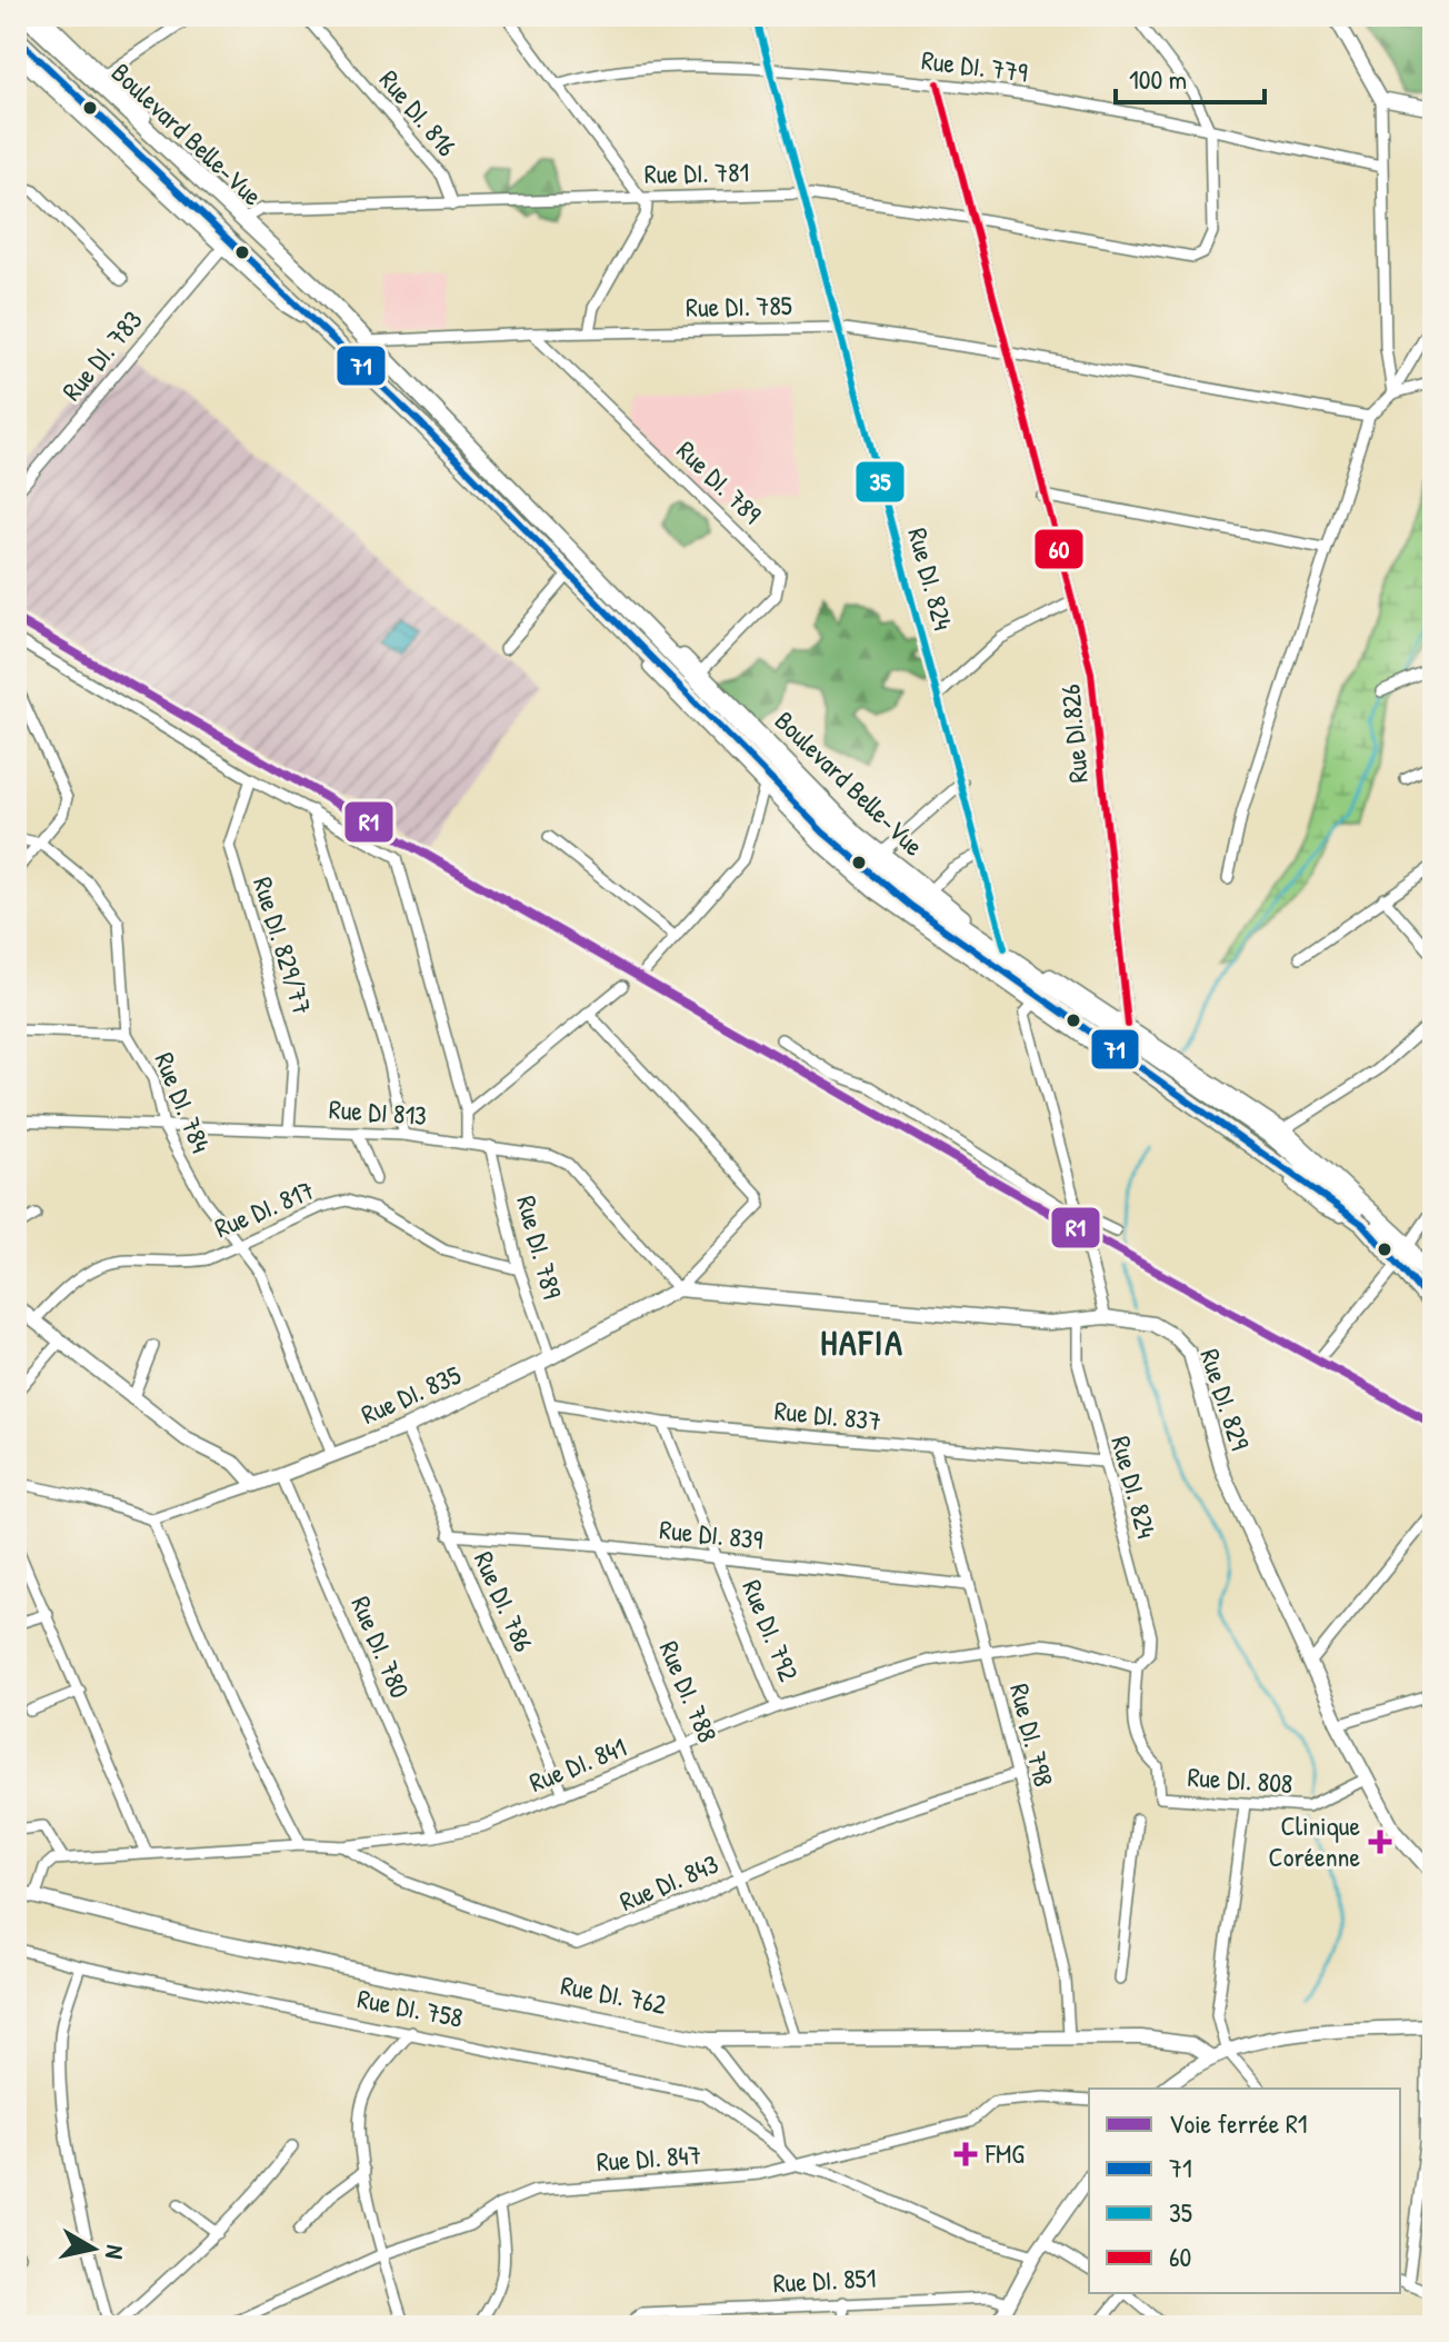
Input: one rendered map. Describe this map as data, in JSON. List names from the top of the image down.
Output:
{
  "streets": {
    "main road": ["Boulevard Belle-Vue"],
    "street": [
      "Rue DI. 779",
      "Rue DI. 816",
      "Rue DI. 781",
      "Rue DI. 785",
      "Rue DI. 783",
      "Rue DI. 789",
      "Rue DI. 824",
      "Rue DI.826",
      "Rue DI. 829/77",
      "Rue DI. 784",
      "Rue DI 813",
      "Rue DI. 817",
      "Rue DI. 835",
      "Rue DI. 829",
      "Rue DI. 837",
      "Rue DI. 839",
      "Rue DI. 786",
      "Rue DI. 792",
      "Rue DI. 780",
      "Rue DI. 788",
      "Rue DI. 798",
      "Rue DI. 841",
      "Rue DI. 808",
      "Rue DI. 843",
      "Rue DI. 762",
      "Rue DI. 758",
      "Rue DI. 847",
      "Rue DI. 851"
    ]
  },
  "crossings": [
    ["Rue DI. 779", "Rue DI. 781"],
    ["Rue DI. 779", "Rue DI. 824"],
    ["Rue DI. 779", "Rue DI.826"],
    ["Rue DI. 816", "Rue DI. 781"],
    ["Boulevard Belle-Vue", "Rue DI. 781"],
    ["Boulevard Belle-Vue", "Rue DI. 785"],
    ["Boulevard Belle-Vue", "Rue DI. 783"],
    ["Boulevard Belle-Vue", "Rue DI. 789"],
    ["Boulevard Belle-Vue", "Rue DI. 824"],
    ["Boulevard Belle-Vue", "Rue DI.826"],
    ["Rue DI. 781", "Rue DI. 824"],
    ["Rue DI. 781", "Rue DI.826"],
    ["Rue DI. 785", "Rue DI. 789"],
    ["Rue DI. 785", "Rue DI. 824"],
    ["Rue DI. 785", "Rue DI.826"],
    ["Rue DI. 789", "Rue DI 813"],
    ["Rue DI. 789", "Rue DI. 817"],
    ["Rue DI. 789", "Rue DI. 835"],
    ["Rue DI. 789", "Rue DI. 788"],
    ["Rue DI. 824", "Rue DI. 829"],
    ["Rue DI. 824", "Rue DI. 837"],
    ["Rue DI. 824", "Rue DI. 841"],
    ["Rue DI. 824", "Rue DI. 808"],
    ["Rue DI. 829/77", "Rue DI 813"],
    ["Rue DI. 784", "Rue DI 813"],
    ["Rue DI. 784", "Rue DI. 817"],
    ["Rue DI. 784", "Rue DI. 835"],
    ["Rue DI 813", "Rue DI. 835"],
    ["Rue DI 813", "Rue DI. 829"],
    ["Rue DI. 835", "Rue DI. 829"],
    ["Rue DI. 835", "Rue DI. 786"],
    ["Rue DI. 835", "Rue DI. 780"],
    ["Rue DI. 835", "Rue DI. 788"],
    ["Rue DI. 829", "Rue DI. 808"],
    ["Rue DI. 837", "Rue DI. 792"],
    ["Rue DI. 837", "Rue DI. 788"],
    ["Rue DI. 837", "Rue DI. 798"],
    ["Rue DI. 839", "Rue DI. 786"],
    ["Rue DI. 839", "Rue DI. 792"],
    ["Rue DI. 839", "Rue DI. 788"],
    ["Rue DI. 839", "Rue DI. 798"],
    ["Rue DI. 786", "Rue DI. 841"],
    ["Rue DI. 792", "Rue DI. 841"],
    ["Rue DI. 780", "Rue DI. 841"],
    ["Rue DI. 788", "Rue DI. 841"],
    ["Rue DI. 788", "Rue DI. 843"],
    ["Rue DI. 788", "Rue DI. 762"],
    ["Rue DI. 798", "Rue DI. 841"],
    ["Rue DI. 798", "Rue DI. 843"],
    ["Rue DI. 798", "Rue DI. 762"],
    ["Rue DI. 841", "Rue DI. 843"],
    ["Rue DI. 762", "Rue DI. 758"],
    ["Rue DI. 758", "Rue DI. 847"]
  ],
  "districts": ["HAFIA"],
  "places": {
    "health": ["Clinique Coréenne", "FMG"]
  },
  "lines": [
    "transit line 35",
    "transit line 71",
    "transit line 60",
    "rail line R1"
  ],
  "legend": [
    "Voie ferrée R1",
    "71",
    "35",
    "60"
  ],
  "scale_bar": "100 m",
  "north": "right"
}
